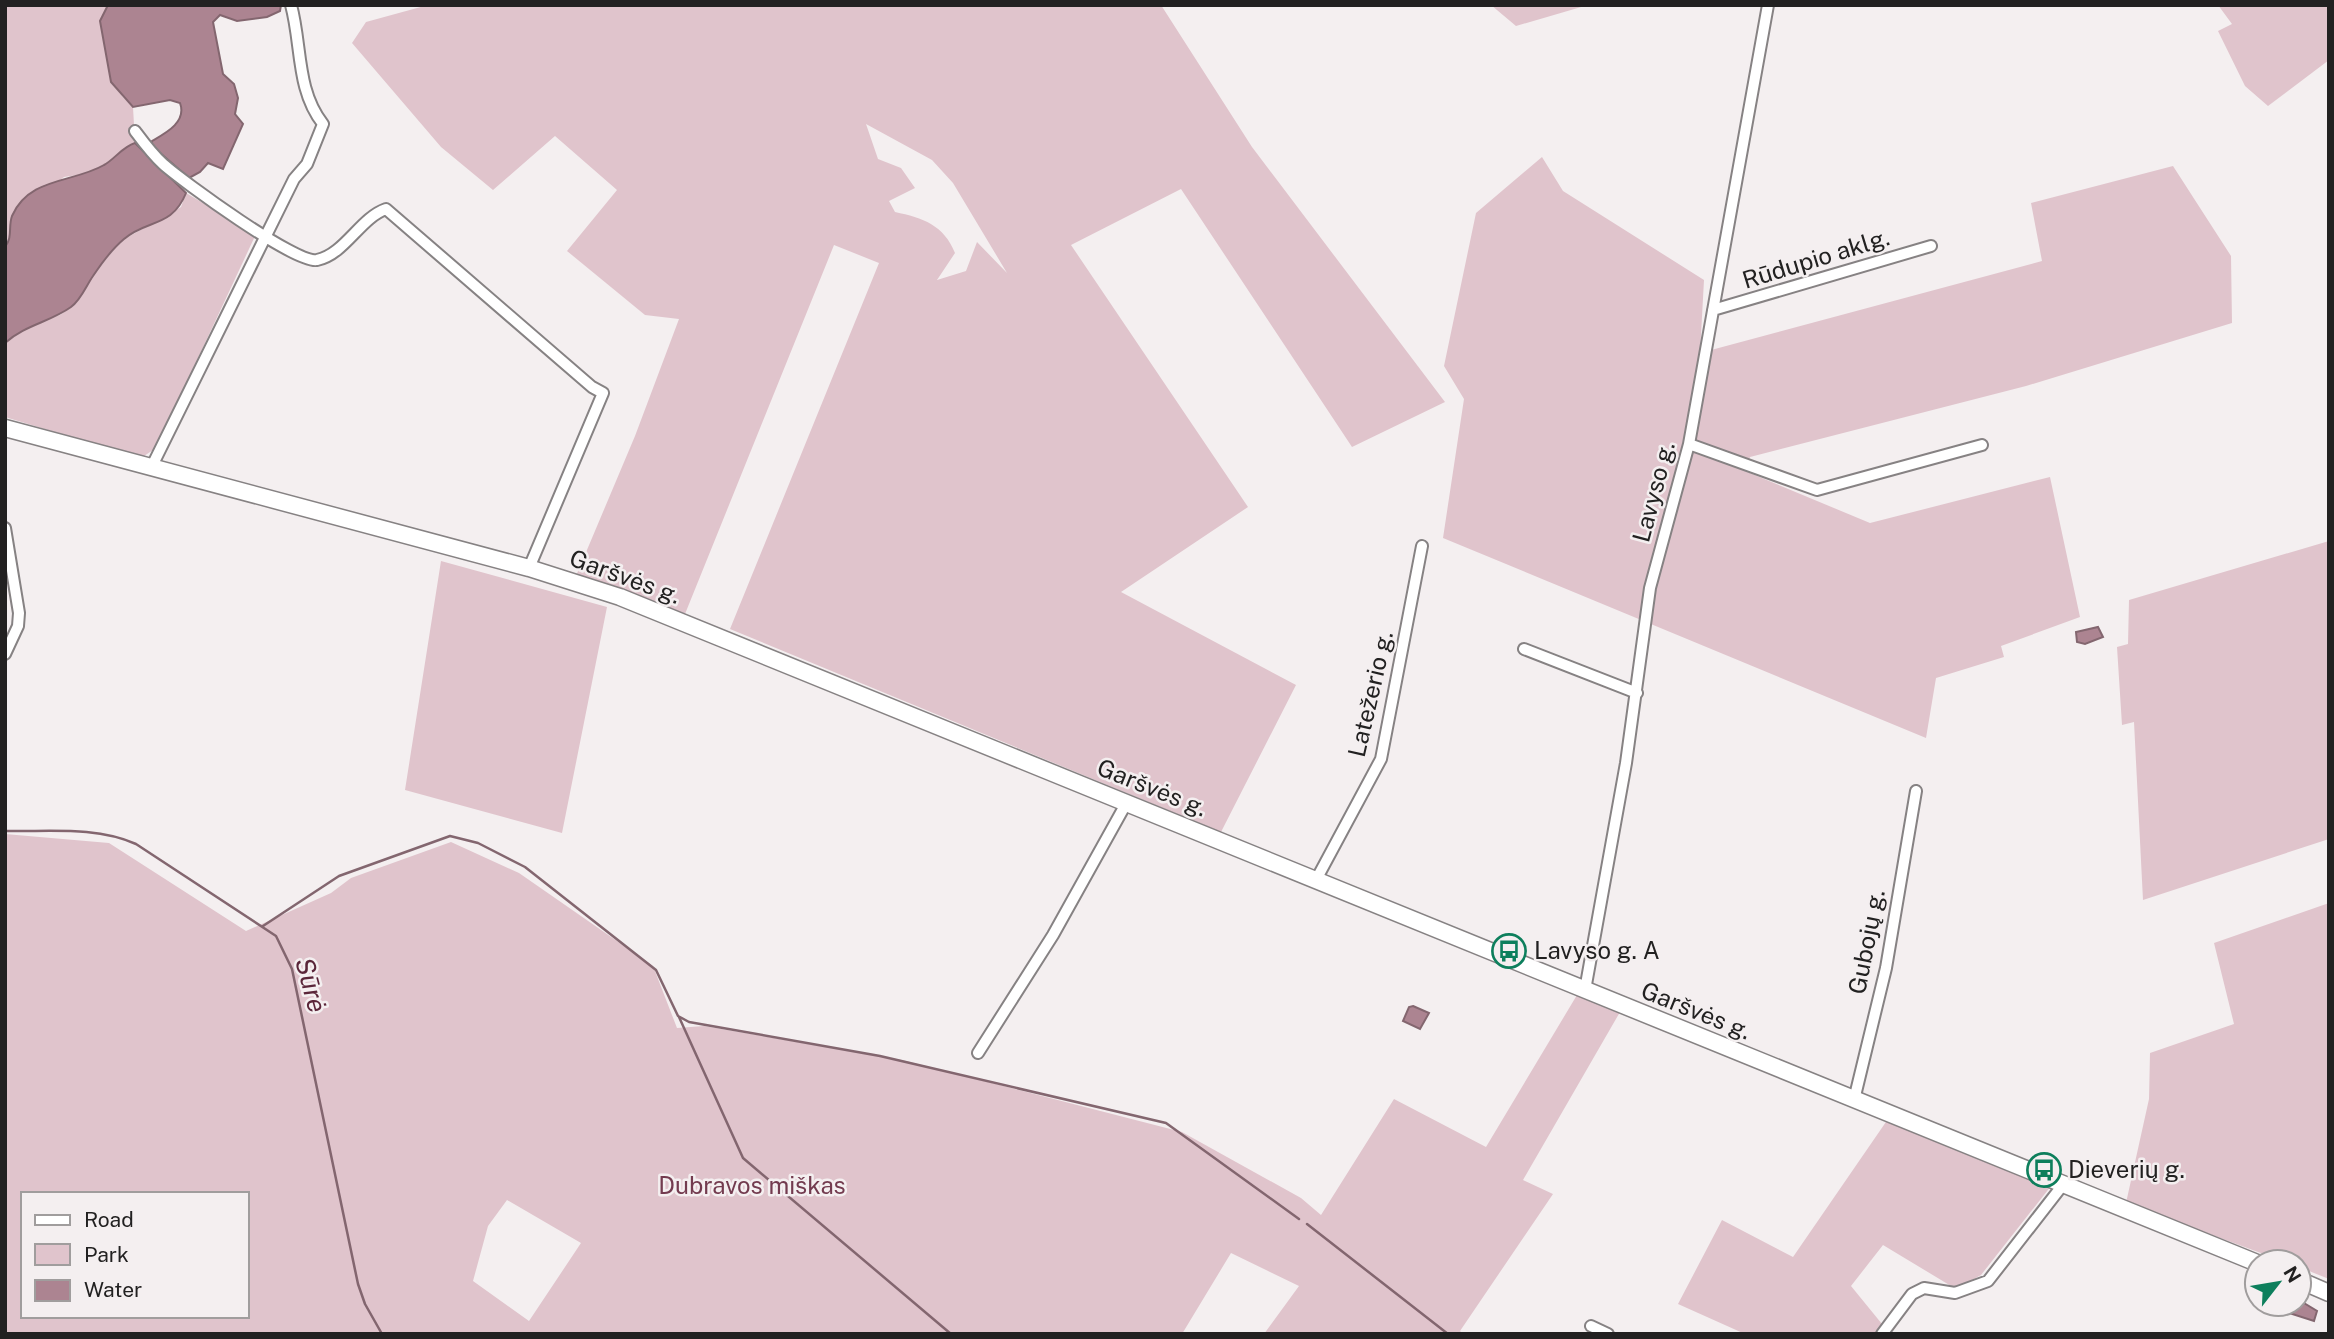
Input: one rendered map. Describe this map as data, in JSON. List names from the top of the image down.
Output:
{
  "streets": {
    "main road": ["Garšvės g."],
    "street": [
      "Rūdupio aklg.",
      "Lavyso g.",
      "Latežerio g.",
      "Gubojų g."
    ]
  },
  "crossings": [
    ["Rūdupio aklg.", "Lavyso g."],
    ["Lavyso g.", "Garšvės g."],
    ["Garšvės g.", "Latežerio g."],
    ["Garšvės g.", "Gubojų g."]
  ],
  "water": ["Sūrė"],
  "parks": ["Dubravos miškas"],
  "places": {
    "bus stop": ["Lavyso g. A", "Dieverių g."]
  },
  "legend": ["Road", "Park", "Water"],
  "north": "top right"
}
